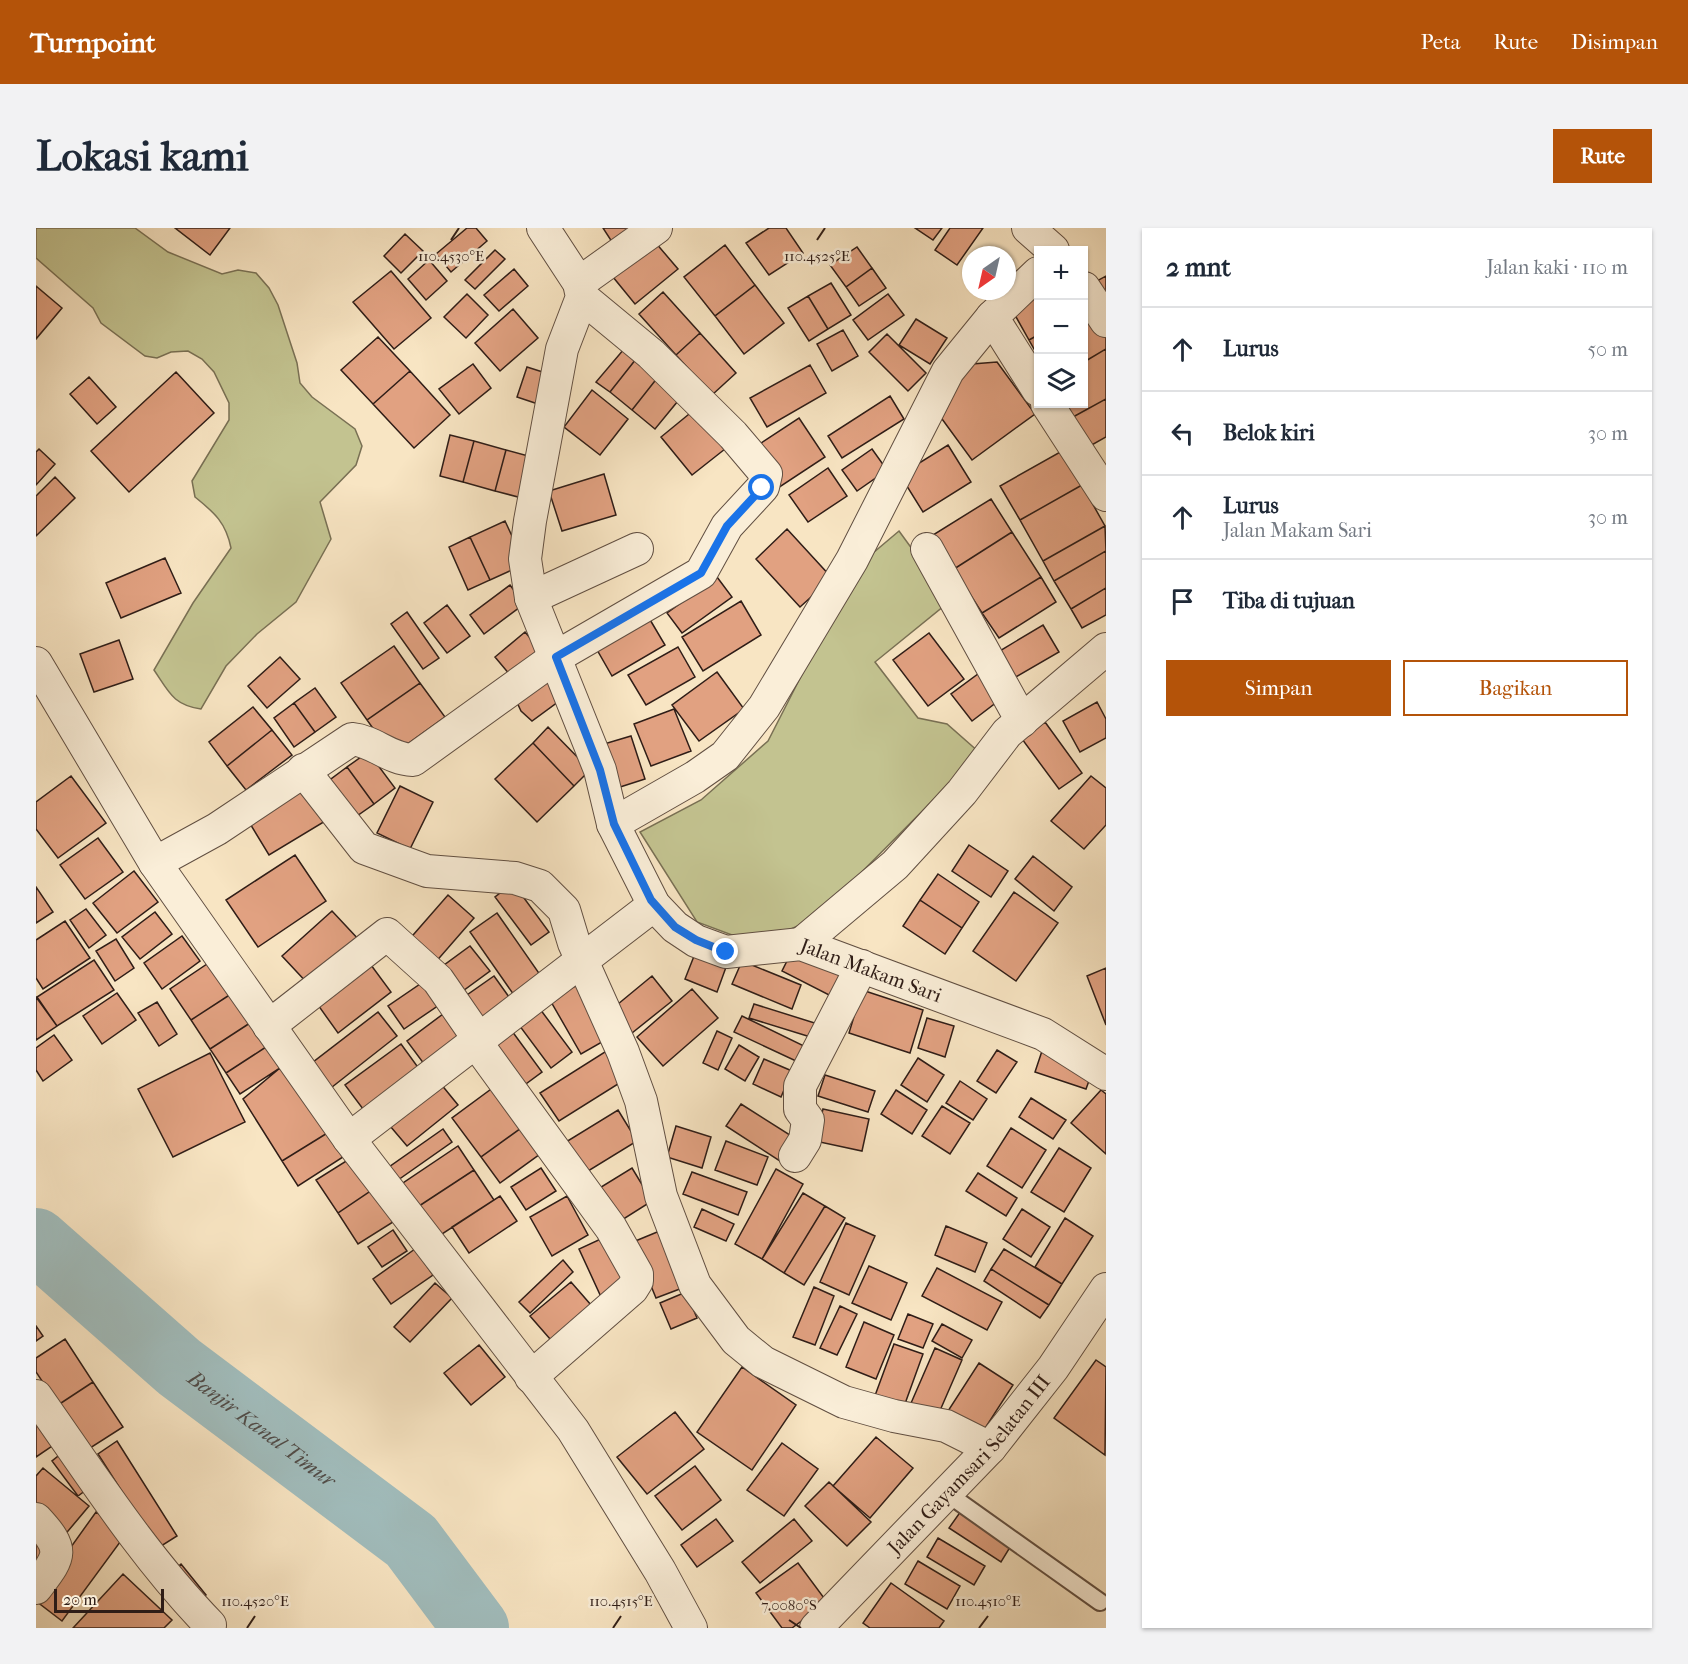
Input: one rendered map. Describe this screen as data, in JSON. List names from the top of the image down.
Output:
{
  "streets": {
    "street": ["Jalan Makam Sari", "Jalan Gayamsari Selatan III"]
  },
  "water": ["Banjir Kanal Timur"],
  "scale_bar": "20 m",
  "north": "bottom left",
  "page": {
    "header": "Turnpoint",
    "nav": ["Peta", "Rute", "Disimpan"],
    "buttons": [
      "Rute",
      ["Simpan", "Bagikan"]
    ],
    "title": "Lokasi kami",
    "heading": ["2 mnt", "Jalan kaki · 110 m"],
    "map_buttons": ["+", "−"],
    "list": [
      ["Lurus", "50 m"],
      ["Belok kiri", "30 m"],
      ["Lurus", "Jalan Makam Sari", "30 m"],
      "Tiba di tujuan"
    ],
    "scale": "20 m"
  },
  "coordinates": [
    "110.4530°E",
    "110.4525°E",
    "110.4520°E",
    "110.4515°E",
    "110.4510°E",
    "7.0080°S"
  ]
}
